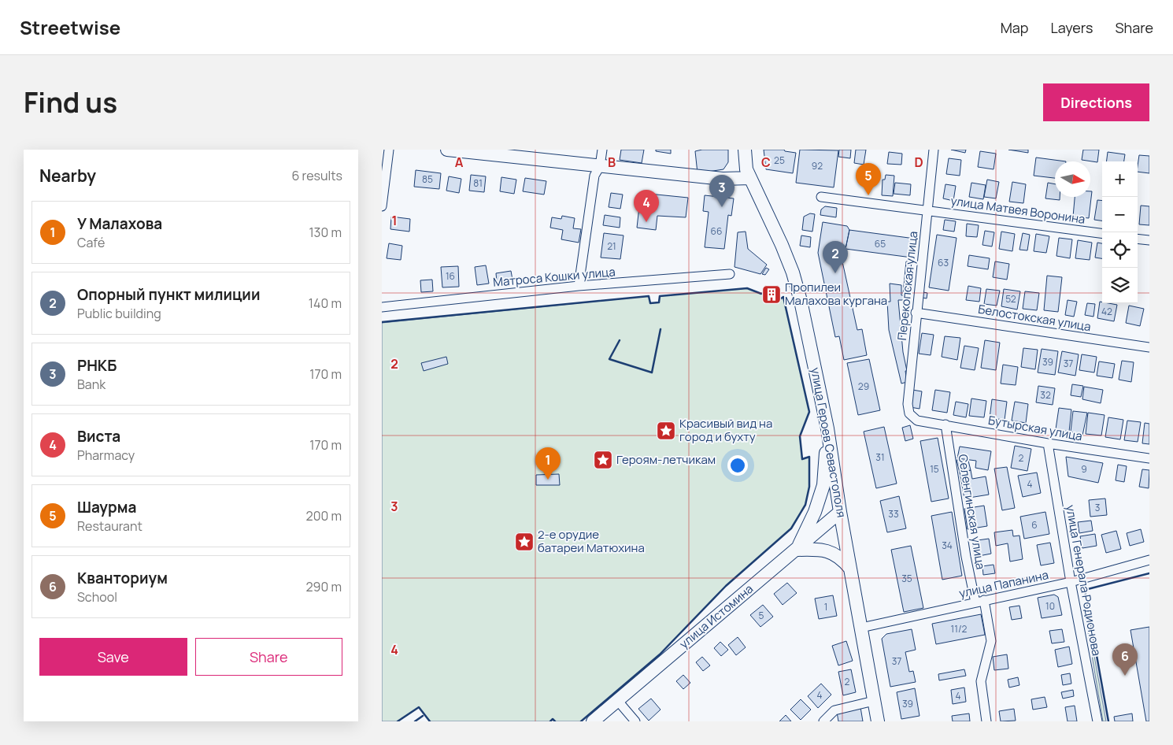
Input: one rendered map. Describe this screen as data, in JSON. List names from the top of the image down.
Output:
{
  "streets": {
    "main road": ["улица Героев Севастополя", "улица Истомина"],
    "street": [
      "улица Матвея Воронина",
      "Матроса Кошки улица",
      "Перекопская улица",
      "Белостокская улица",
      "Бутырская улица",
      "Селенгинская улица",
      "улица Генерала Родионова",
      "улица Папанина"
    ]
  },
  "crossings": [
    ["улица Матвея Воронина", "Перекопская улица"],
    ["Перекопская улица", "Белостокская улица"],
    ["Перекопская улица", "Бутырская улица"],
    ["Бутырская улица", "Селенгинская улица"],
    ["Бутырская улица", "улица Генерала Родионова"],
    ["улица Героев Севастополя", "улица Папанина"],
    ["улица Героев Севастополя", "улица Истомина"],
    ["Селенгинская улица", "улица Папанина"],
    ["улица Генерала Родионова", "улица Папанина"]
  ],
  "places": {
    "building": ["Пропилеи Малахова кургана"],
    "place": ["Красивый вид на город и бухту", "Героям-летчикам", "2-е орудие батареи Матюхина"]
  },
  "house_numbers": [
    "25",
    "92",
    "85",
    "81",
    "66",
    "65",
    "21",
    "63",
    "16",
    "52",
    "42",
    "39",
    "37",
    "29",
    "32",
    "31",
    "2",
    "15",
    "9",
    "4",
    "3",
    "33",
    "6",
    "34",
    "35",
    "10",
    "1",
    "5",
    "11/2",
    "37",
    "2",
    "4",
    "4",
    "39"
  ],
  "north": "right",
  "page": {
    "header": "Streetwise",
    "nav": ["Map", "Layers", "Share"],
    "title": "Find us",
    "buttons": [
      "Directions",
      ["Save", "Share"]
    ],
    "heading": ["Nearby", "6 results"],
    "map_buttons": ["+", "−"],
    "pins": [
      "5",
      "3",
      "4",
      "2",
      "1",
      "6"
    ],
    "list": [
      {
        "mark": "1",
        "name": "У Малахова",
        "note": "Café",
        "value": "130 m"
      },
      {
        "mark": "2",
        "name": "Опорный пункт милиции",
        "note": "Public building",
        "value": "140 m"
      },
      {
        "mark": "3",
        "name": "РНКБ",
        "note": "Bank",
        "value": "170 m"
      },
      {
        "mark": "4",
        "name": "Виста",
        "note": "Pharmacy",
        "value": "170 m"
      },
      {
        "mark": "5",
        "name": "Шаурма",
        "note": "Restaurant",
        "value": "200 m"
      },
      {
        "mark": "6",
        "name": "Кванториум",
        "note": "School",
        "value": "290 m"
      }
    ]
  },
  "grid": {
    "columns": [
      "A",
      "B",
      "C",
      "D"
    ],
    "rows": [
      "1",
      "2",
      "3",
      "4"
    ]
  }
}
